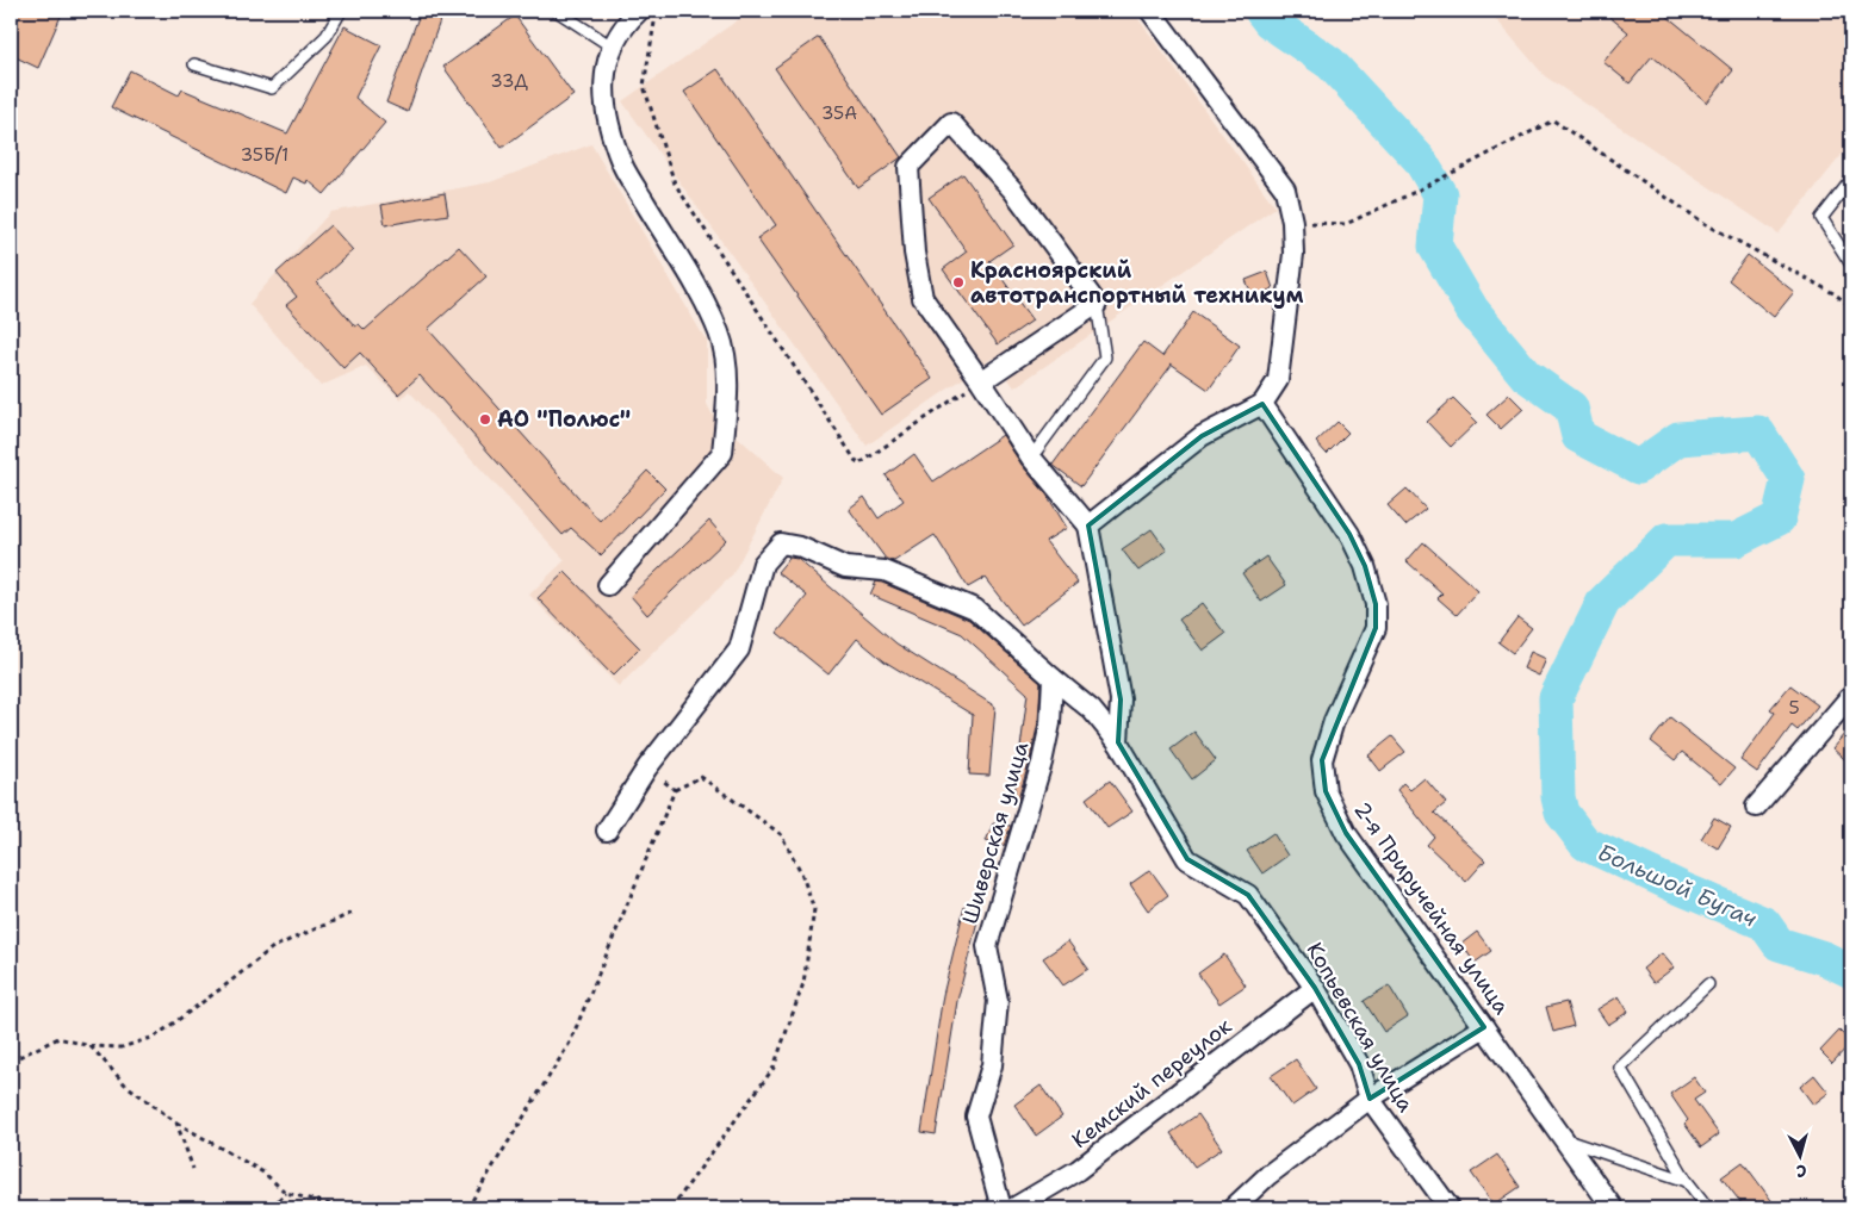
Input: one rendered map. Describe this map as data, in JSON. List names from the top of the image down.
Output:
{
  "streets": {
    "street": [
      "Шиверская улица",
      "2-я Приручейная улица",
      "Копьевская улица",
      "Кемский переулок"
    ]
  },
  "crossings": [
    ["Шиверская улица", "Копьевская улица"],
    ["Копьевская улица", "Кемский переулок"]
  ],
  "water": ["Большой Бугач"],
  "places": ["Красноярский автотранспортный техникум", "АО \"Полюс\""],
  "house_numbers": [
    "33Д",
    "35А",
    "35Б/1",
    "5"
  ],
  "north": "bottom"
}
